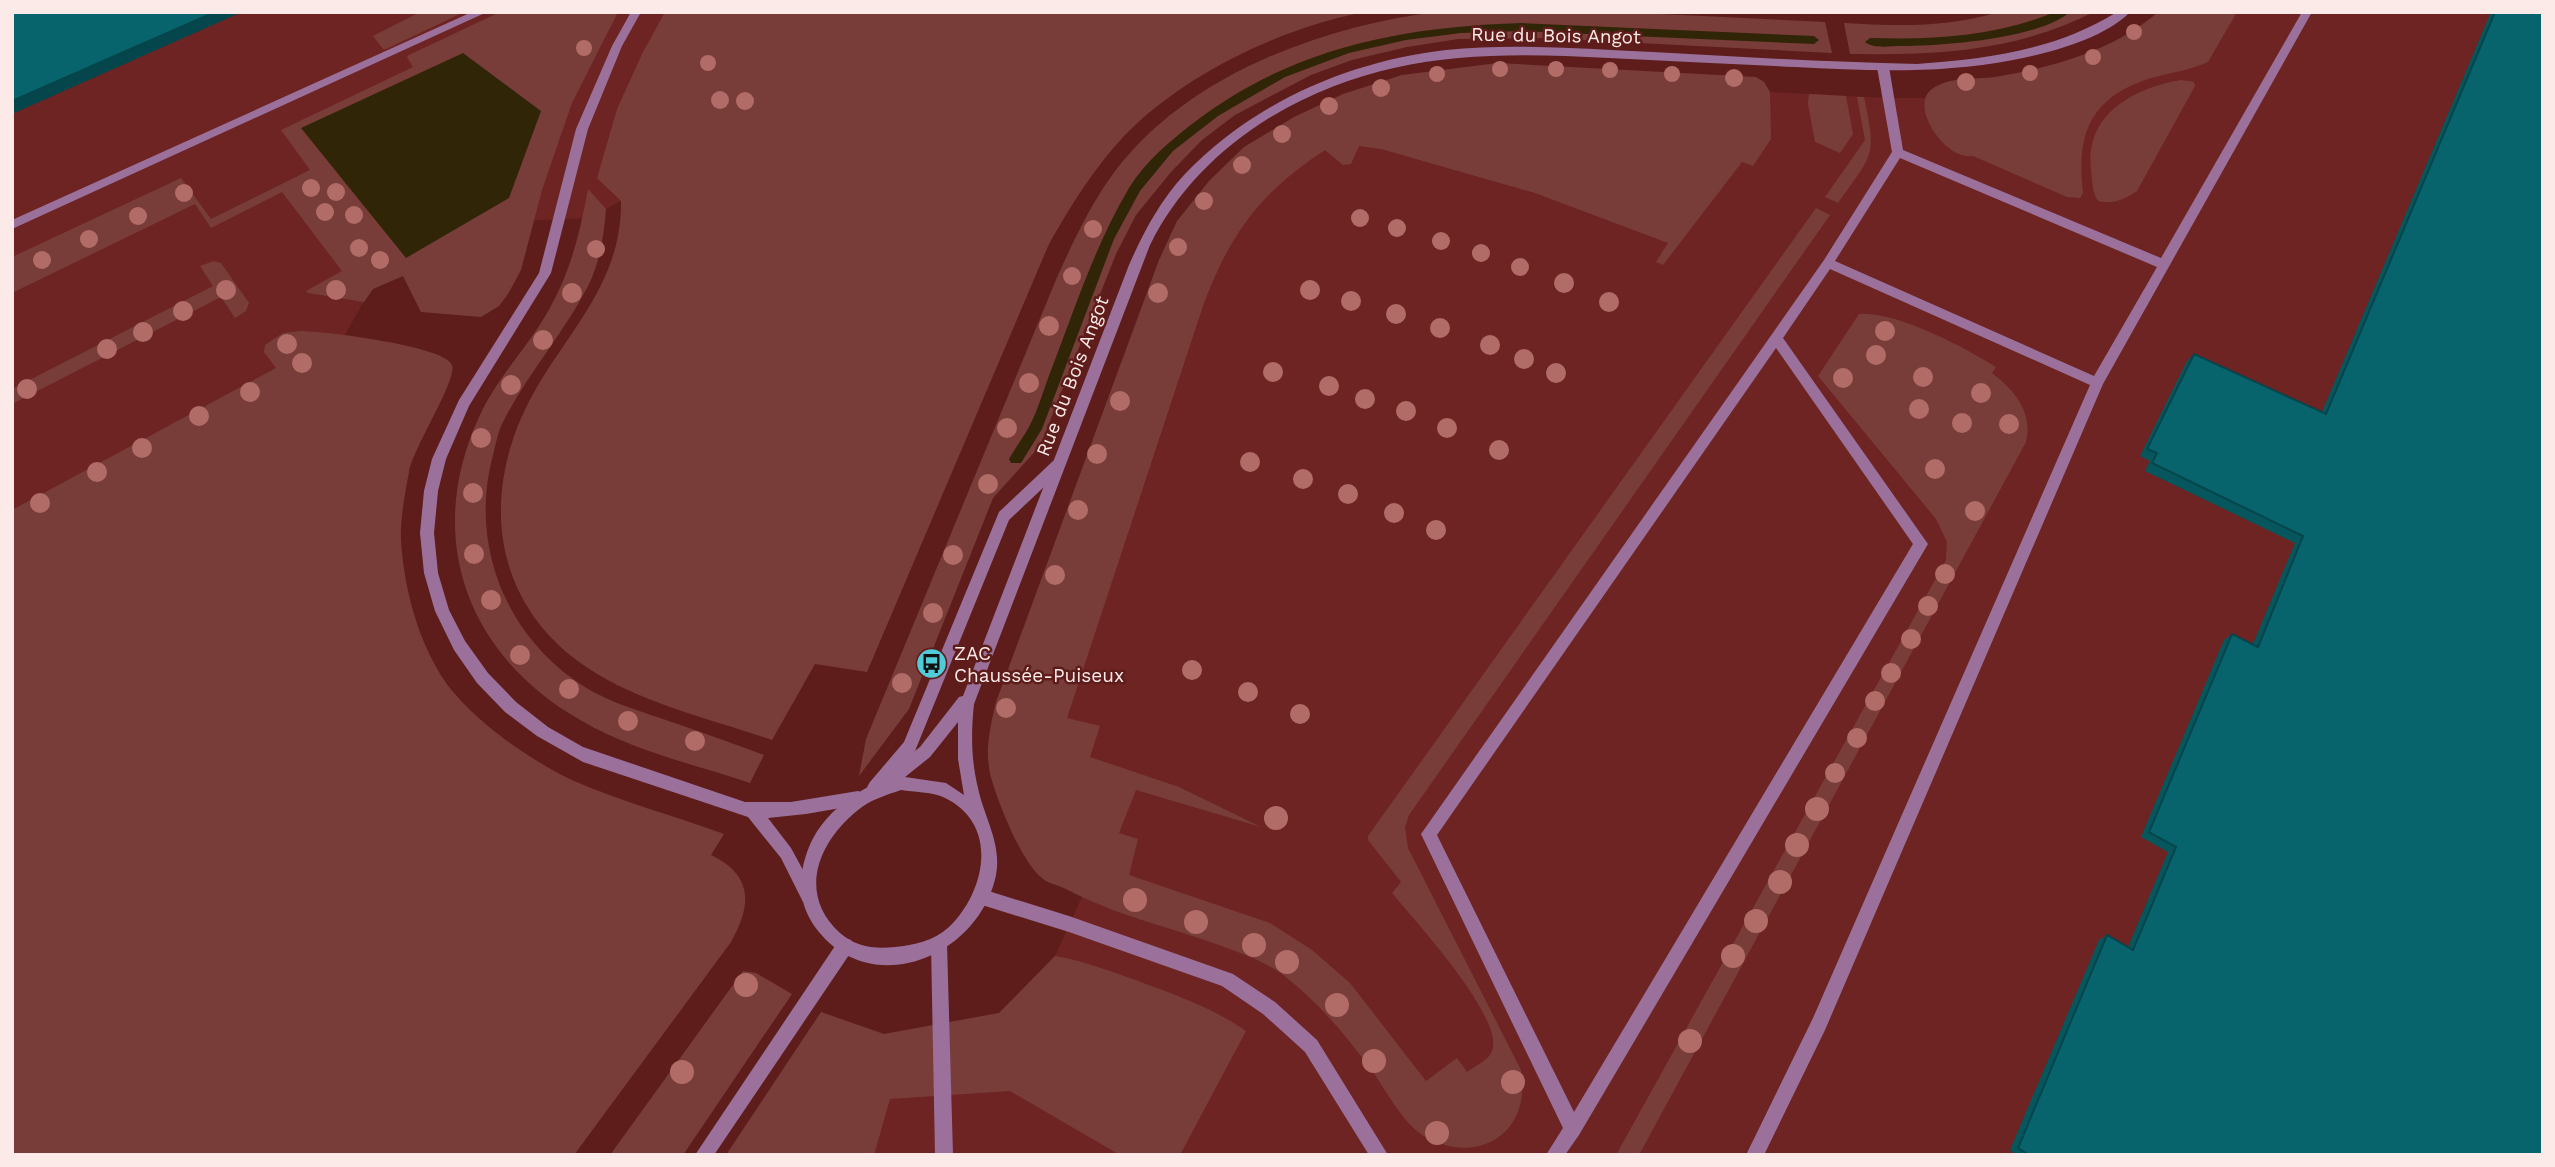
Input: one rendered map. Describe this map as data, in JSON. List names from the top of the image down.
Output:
{
  "streets": {
    "street": ["Rue du Bois Angot"]
  },
  "places": {
    "bus stop": ["ZAC Chaussée-Puiseux"]
  }
}
